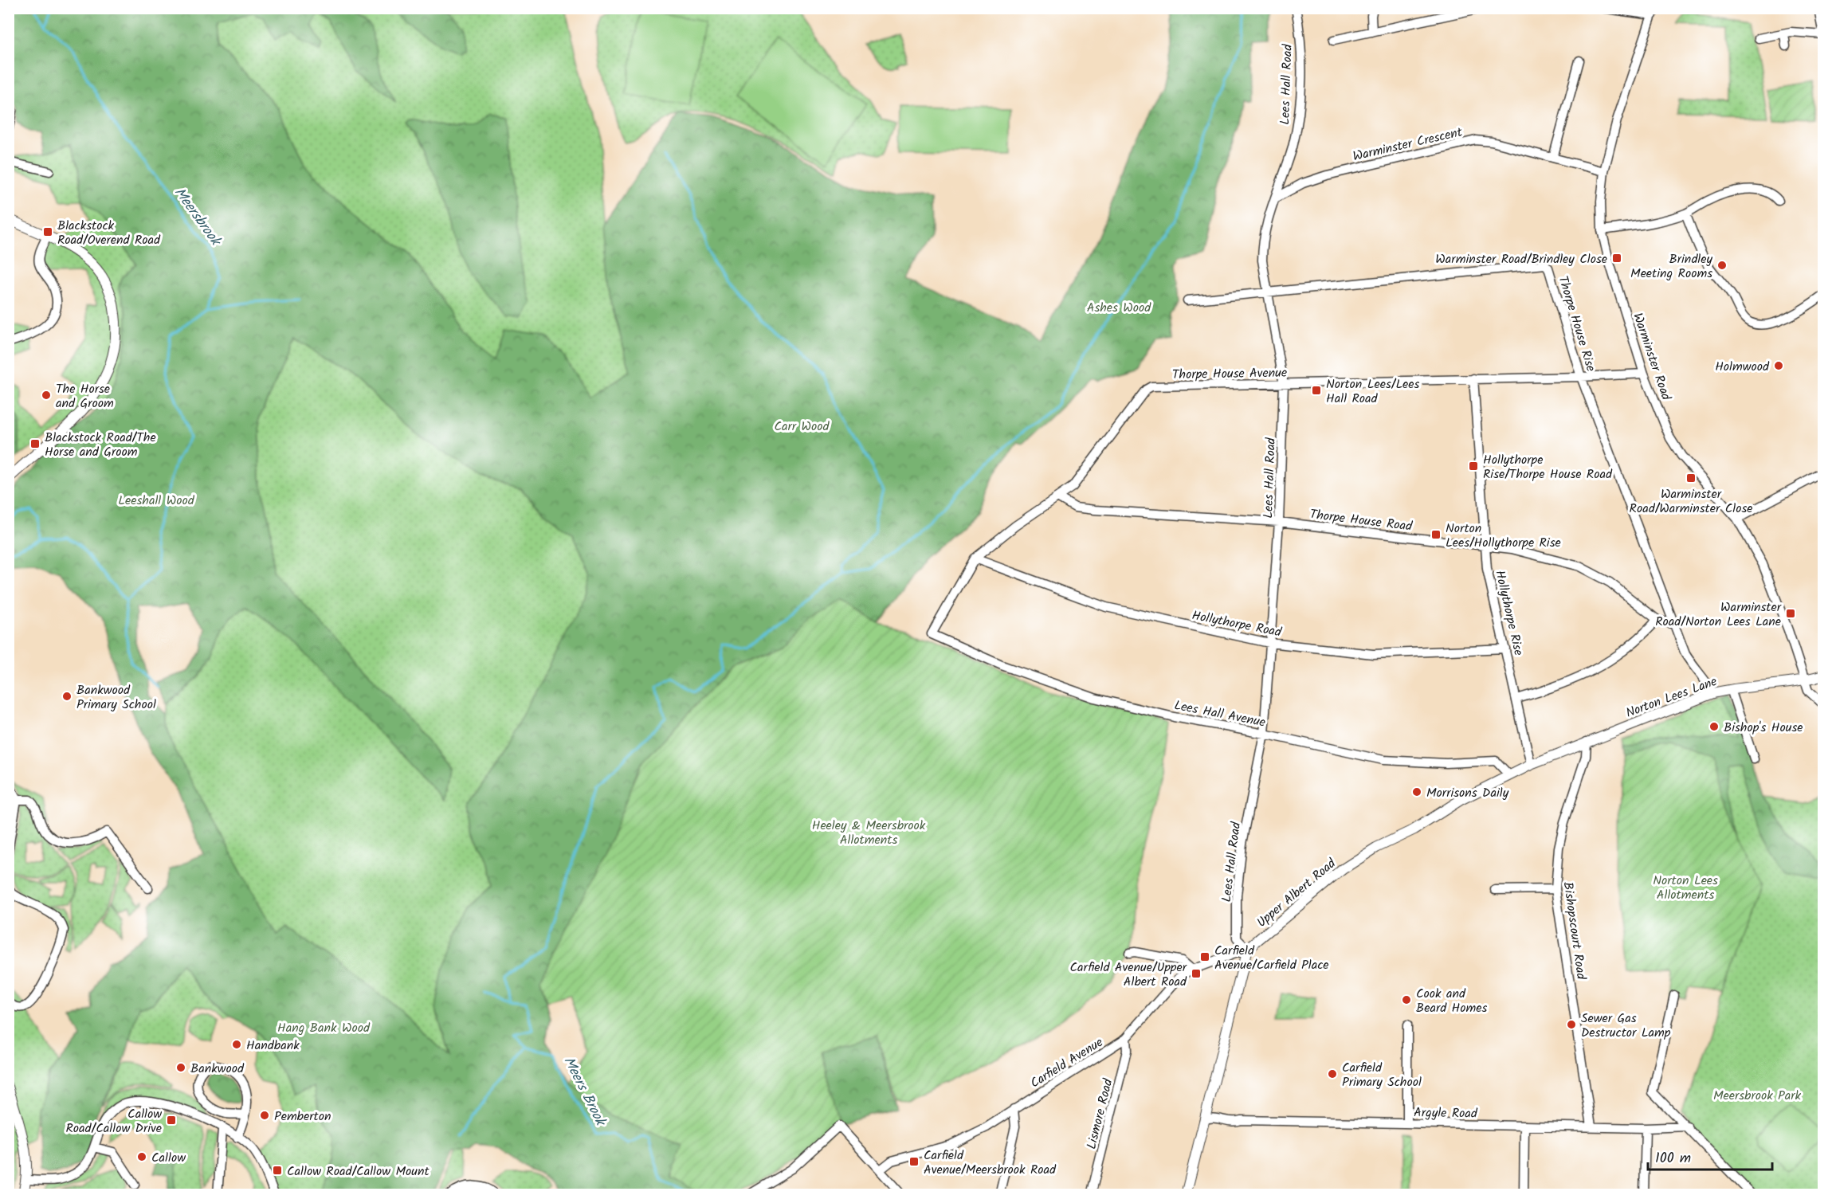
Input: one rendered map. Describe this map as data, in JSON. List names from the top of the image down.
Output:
{
  "streets": {
    "street": [
      "Lees Hall Road",
      "Warminster Crescent",
      "Thorpe House Rise",
      "Warminster Road",
      "Thorpe House Avenue",
      "Thorpe House Road",
      "Hollythorpe Rise",
      "Hollythorpe Road",
      "Norton Lees Lane",
      "Lees Hall Avenue",
      "Upper Albert Road",
      "Bishopscourt Road",
      "Carfield Avenue",
      "Argyle Road",
      "Lismore Road"
    ]
  },
  "crossings": [
    ["Lees Hall Road", "Warminster Crescent"],
    ["Lees Hall Road", "Thorpe House Rise"],
    ["Lees Hall Road", "Thorpe House Avenue"],
    ["Lees Hall Road", "Thorpe House Road"],
    ["Lees Hall Road", "Hollythorpe Road"],
    ["Lees Hall Road", "Lees Hall Avenue"],
    ["Lees Hall Road", "Upper Albert Road"],
    ["Lees Hall Road", "Carfield Avenue"],
    ["Warminster Crescent", "Warminster Road"],
    ["Thorpe House Rise", "Thorpe House Avenue"],
    ["Thorpe House Rise", "Thorpe House Road"],
    ["Thorpe House Rise", "Norton Lees Lane"],
    ["Warminster Road", "Thorpe House Avenue"],
    ["Warminster Road", "Norton Lees Lane"],
    ["Thorpe House Avenue", "Thorpe House Road"],
    ["Thorpe House Avenue", "Hollythorpe Rise"],
    ["Thorpe House Avenue", "Hollythorpe Road"],
    ["Thorpe House Avenue", "Lees Hall Avenue"],
    ["Thorpe House Road", "Hollythorpe Rise"],
    ["Hollythorpe Rise", "Hollythorpe Road"],
    ["Hollythorpe Rise", "Upper Albert Road"],
    ["Norton Lees Lane", "Upper Albert Road"],
    ["Norton Lees Lane", "Bishopscourt Road"],
    ["Lees Hall Avenue", "Upper Albert Road"],
    ["Upper Albert Road", "Bishopscourt Road"],
    ["Upper Albert Road", "Carfield Avenue"],
    ["Bishopscourt Road", "Argyle Road"],
    ["Carfield Avenue", "Lismore Road"]
  ],
  "water": ["Meersbrook", "Meers Brook"],
  "parks": [
    "Ashes Wood",
    "Carr Wood",
    "Leeshall Wood",
    "Heeley & Meersbrook Allotments",
    "Norton Lees Allotments",
    "Hang Bank Wood",
    "Meersbrook Park"
  ],
  "places": {
    "transit": [
      "Blackstock Road/Overend Road",
      "Warminster Road/Brindley Close",
      "Norton Lees/Lees Hall Road",
      "Blackstock Road/The Horse and Groom",
      "Hollythorpe Rise/Thorpe House Road",
      "Warminster Road/Warminster Close",
      "Norton Lees/Hollythorpe Rise",
      "Warminster Road/Norton Lees Lane",
      "Carfield Avenue/Carfield Place",
      "Carfield Avenue/Upper Albert Road",
      "Callow Road/Callow Drive",
      "Carfield Avenue/Meersbrook Road",
      "Callow Road/Callow Mount"
    ],
    "other": [
      "Brindley Meeting Rooms",
      "Holmwood",
      "The Horse and Groom",
      "Bankwood Primary School",
      "Bishop's House",
      "Morrisons Daily",
      "Cook and Beard Homes",
      "Sewer Gas Destructor Lamp",
      "Handbank",
      "Bankwood",
      "Carfield Primary School",
      "Pemberton",
      "Callow"
    ]
  },
  "scale_bar": "100 m"
}
